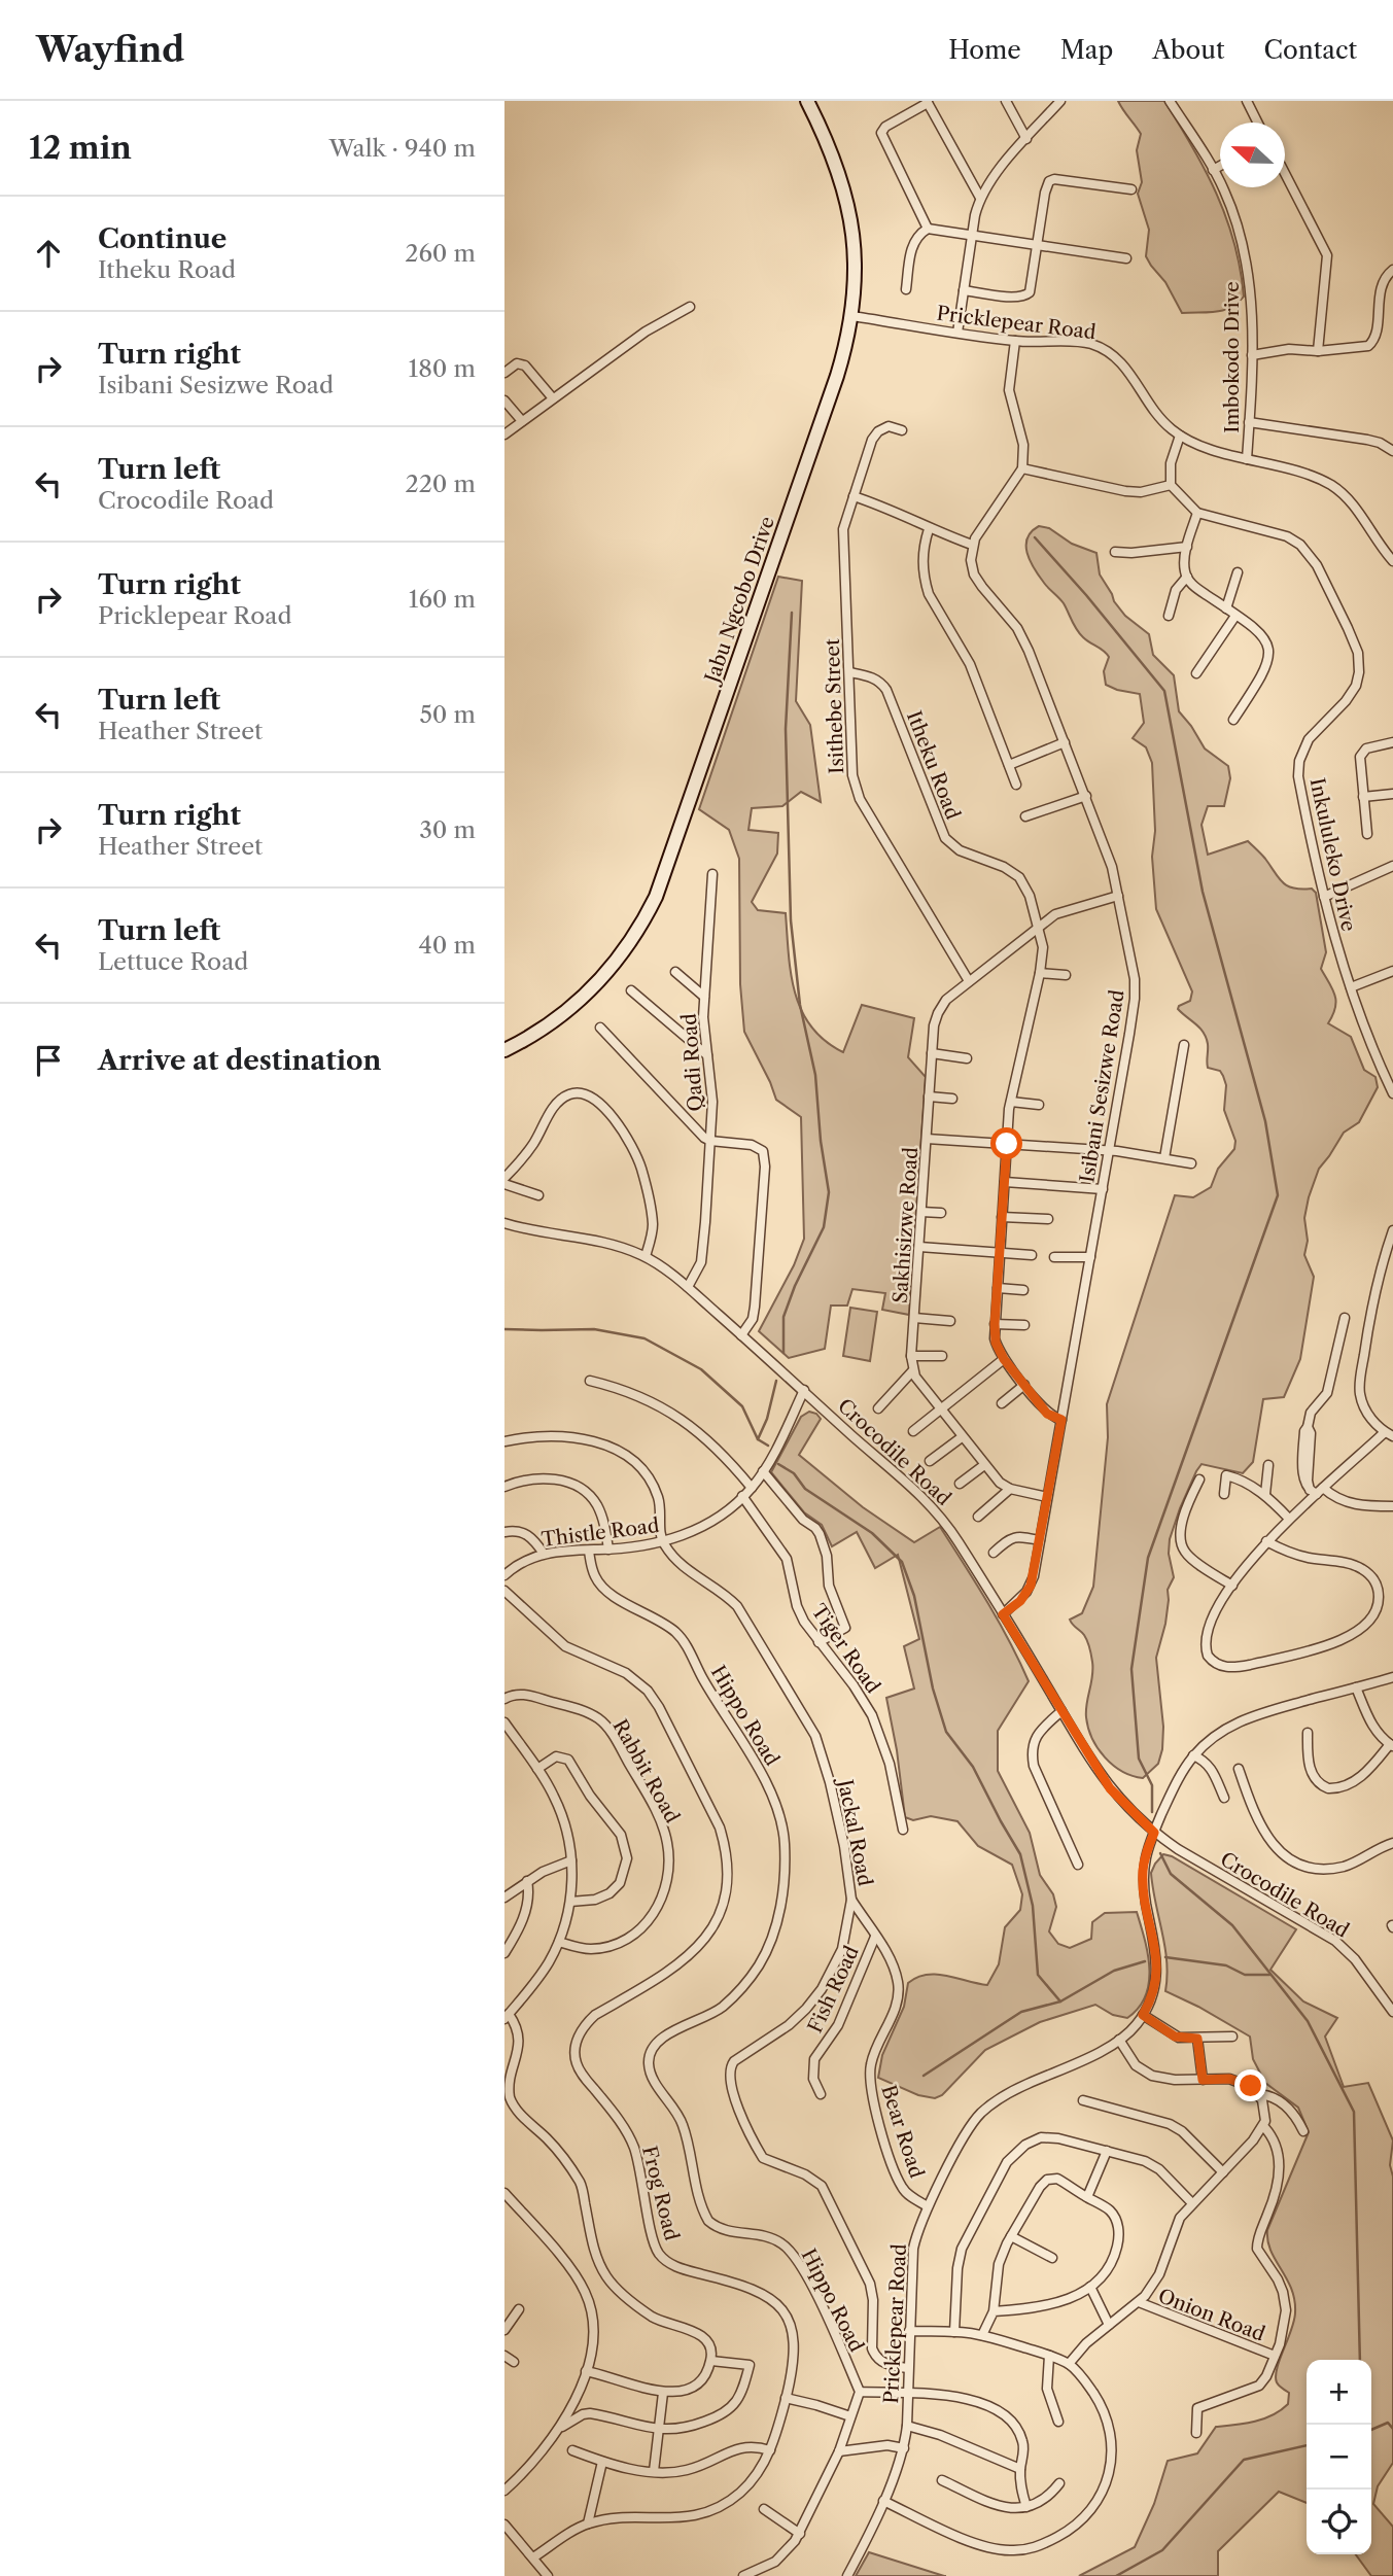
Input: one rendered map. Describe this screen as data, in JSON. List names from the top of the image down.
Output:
{
  "streets": {
    "main road": ["Jabu Ngcobo Drive"],
    "street": [
      "Pricklepear Road",
      "Imbokodo Drive",
      "Isithebe Street",
      "Itheku Road",
      "Inkululeko Drive",
      "Qadi Road",
      "Isibani Sesizwe Road",
      "Sakhisizwe Road",
      "Crocodile Road",
      "Thistle Road",
      "Tiger Road",
      "Hippo Road",
      "Rabbit Road",
      "Jackal Road",
      "Fish Road",
      "Bear Road",
      "Frog Road",
      "Onion Road"
    ]
  },
  "crossings": [
    ["Pricklepear Road", "Imbokodo Drive"],
    ["Pricklepear Road", "Jabu Ngcobo Drive"],
    ["Pricklepear Road", "Crocodile Road"],
    ["Pricklepear Road", "Jackal Road"],
    ["Pricklepear Road", "Bear Road"],
    ["Isithebe Street", "Itheku Road"],
    ["Isithebe Street", "Sakhisizwe Road"],
    ["Itheku Road", "Isibani Sesizwe Road"],
    ["Itheku Road", "Sakhisizwe Road"],
    ["Qadi Road", "Crocodile Road"],
    ["Isibani Sesizwe Road", "Sakhisizwe Road"],
    ["Isibani Sesizwe Road", "Crocodile Road"],
    ["Crocodile Road", "Thistle Road"],
    ["Thistle Road", "Tiger Road"],
    ["Thistle Road", "Hippo Road"],
    ["Thistle Road", "Jackal Road"],
    ["Jackal Road", "Bear Road"],
    ["Fish Road", "Bear Road"]
  ],
  "north": "left",
  "page": {
    "header": "Wayfind",
    "nav": [
      "Home",
      "Map",
      "About",
      "Contact"
    ],
    "heading": ["12 min", "Walk · 940 m"],
    "list": [
      ["Continue", "Itheku Road", "260 m"],
      ["Turn right", "Isibani Sesizwe Road", "180 m"],
      ["Turn left", "Crocodile Road", "220 m"],
      ["Turn right", "Pricklepear Road", "160 m"],
      ["Turn left", "Heather Street", "50 m"],
      ["Turn right", "Heather Street", "30 m"],
      ["Turn left", "Lettuce Road", "40 m"],
      "Arrive at destination"
    ],
    "map_buttons": ["+", "−"]
  }
}
